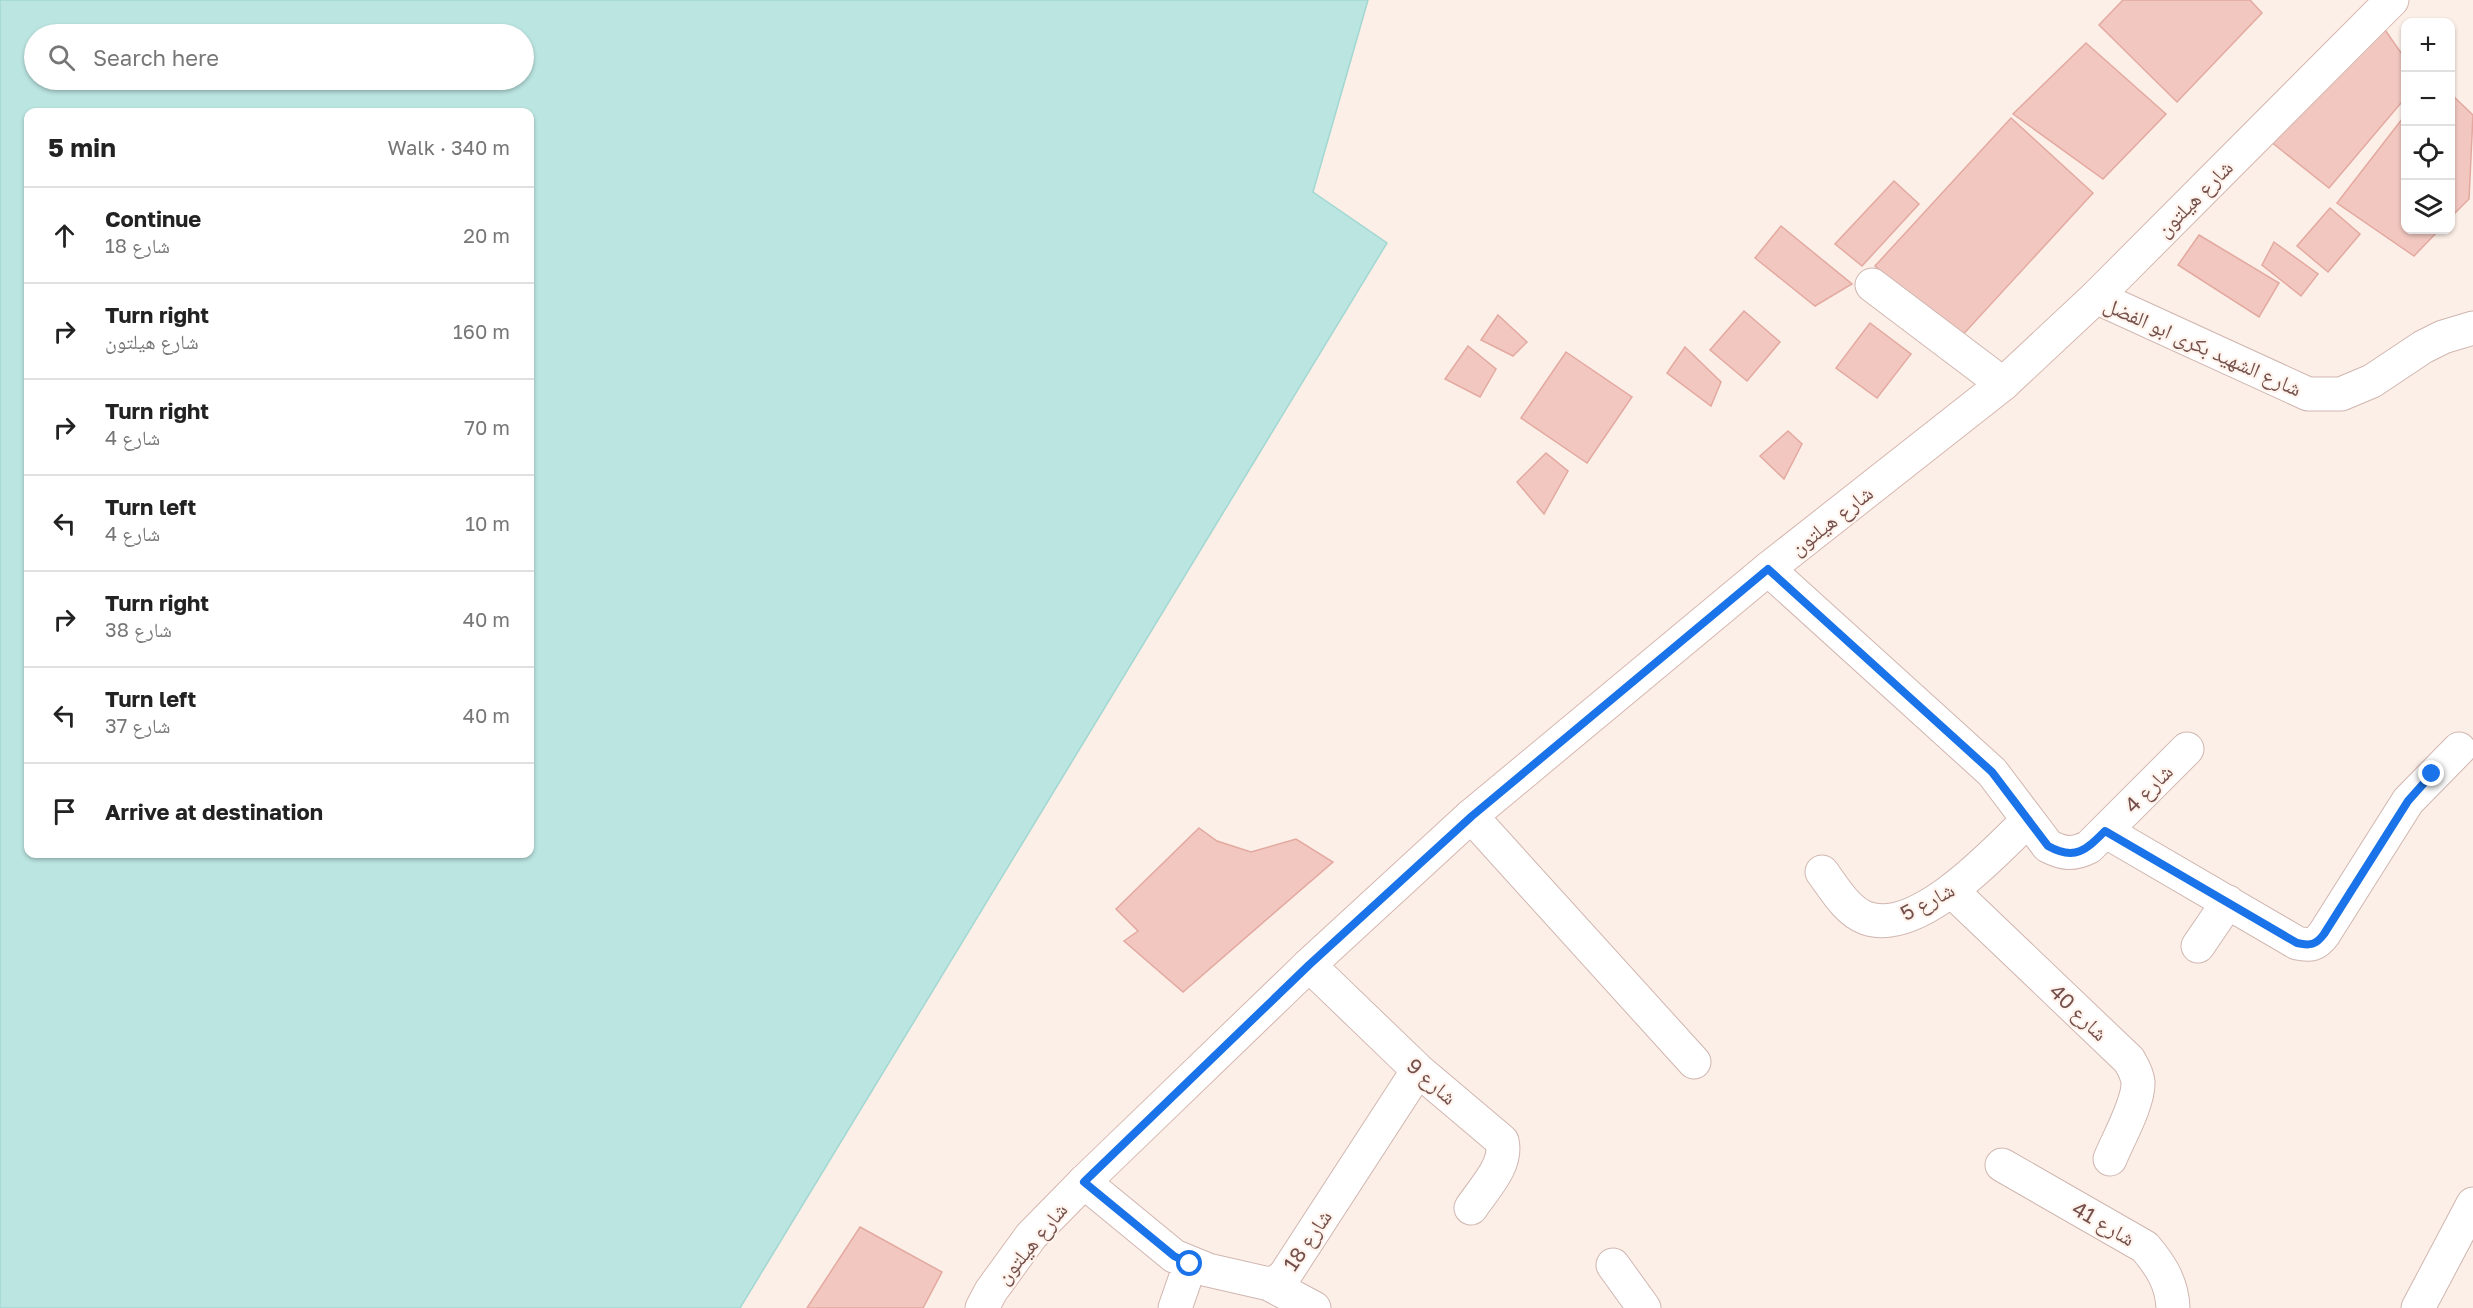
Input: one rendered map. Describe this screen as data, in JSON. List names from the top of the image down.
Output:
{
  "streets": {
    "street": [
      "شارع هيلتون",
      "شارع الشهيد بكرى ابو الفضل",
      "شارع 4",
      "شارع 5",
      "شارع 40",
      "شارع 9",
      "شارع 41",
      "شارع 18"
    ]
  },
  "crossings": [
    ["شارع هيلتون", "شارع الشهيد بكرى ابو الفضل"],
    ["شارع هيلتون", "شارع 4"],
    ["شارع هيلتون", "شارع 9"],
    ["شارع هيلتون", "شارع 18"],
    ["شارع 4", "شارع 5"],
    ["شارع 5", "شارع 40"],
    ["شارع 9", "شارع 18"]
  ],
  "page": {
    "map_buttons": ["+", "−"],
    "search": "Search here",
    "heading": ["5 min", "Walk · 340 m"],
    "list": [
      ["Continue", "شارع 18", "20 m"],
      ["Turn right", "شارع هيلتون", "160 m"],
      ["Turn right", "شارع 4", "70 m"],
      ["Turn left", "شارع 4", "10 m"],
      ["Turn right", "شارع 38", "40 m"],
      ["Turn left", "شارع 37", "40 m"],
      "Arrive at destination"
    ]
  }
}
